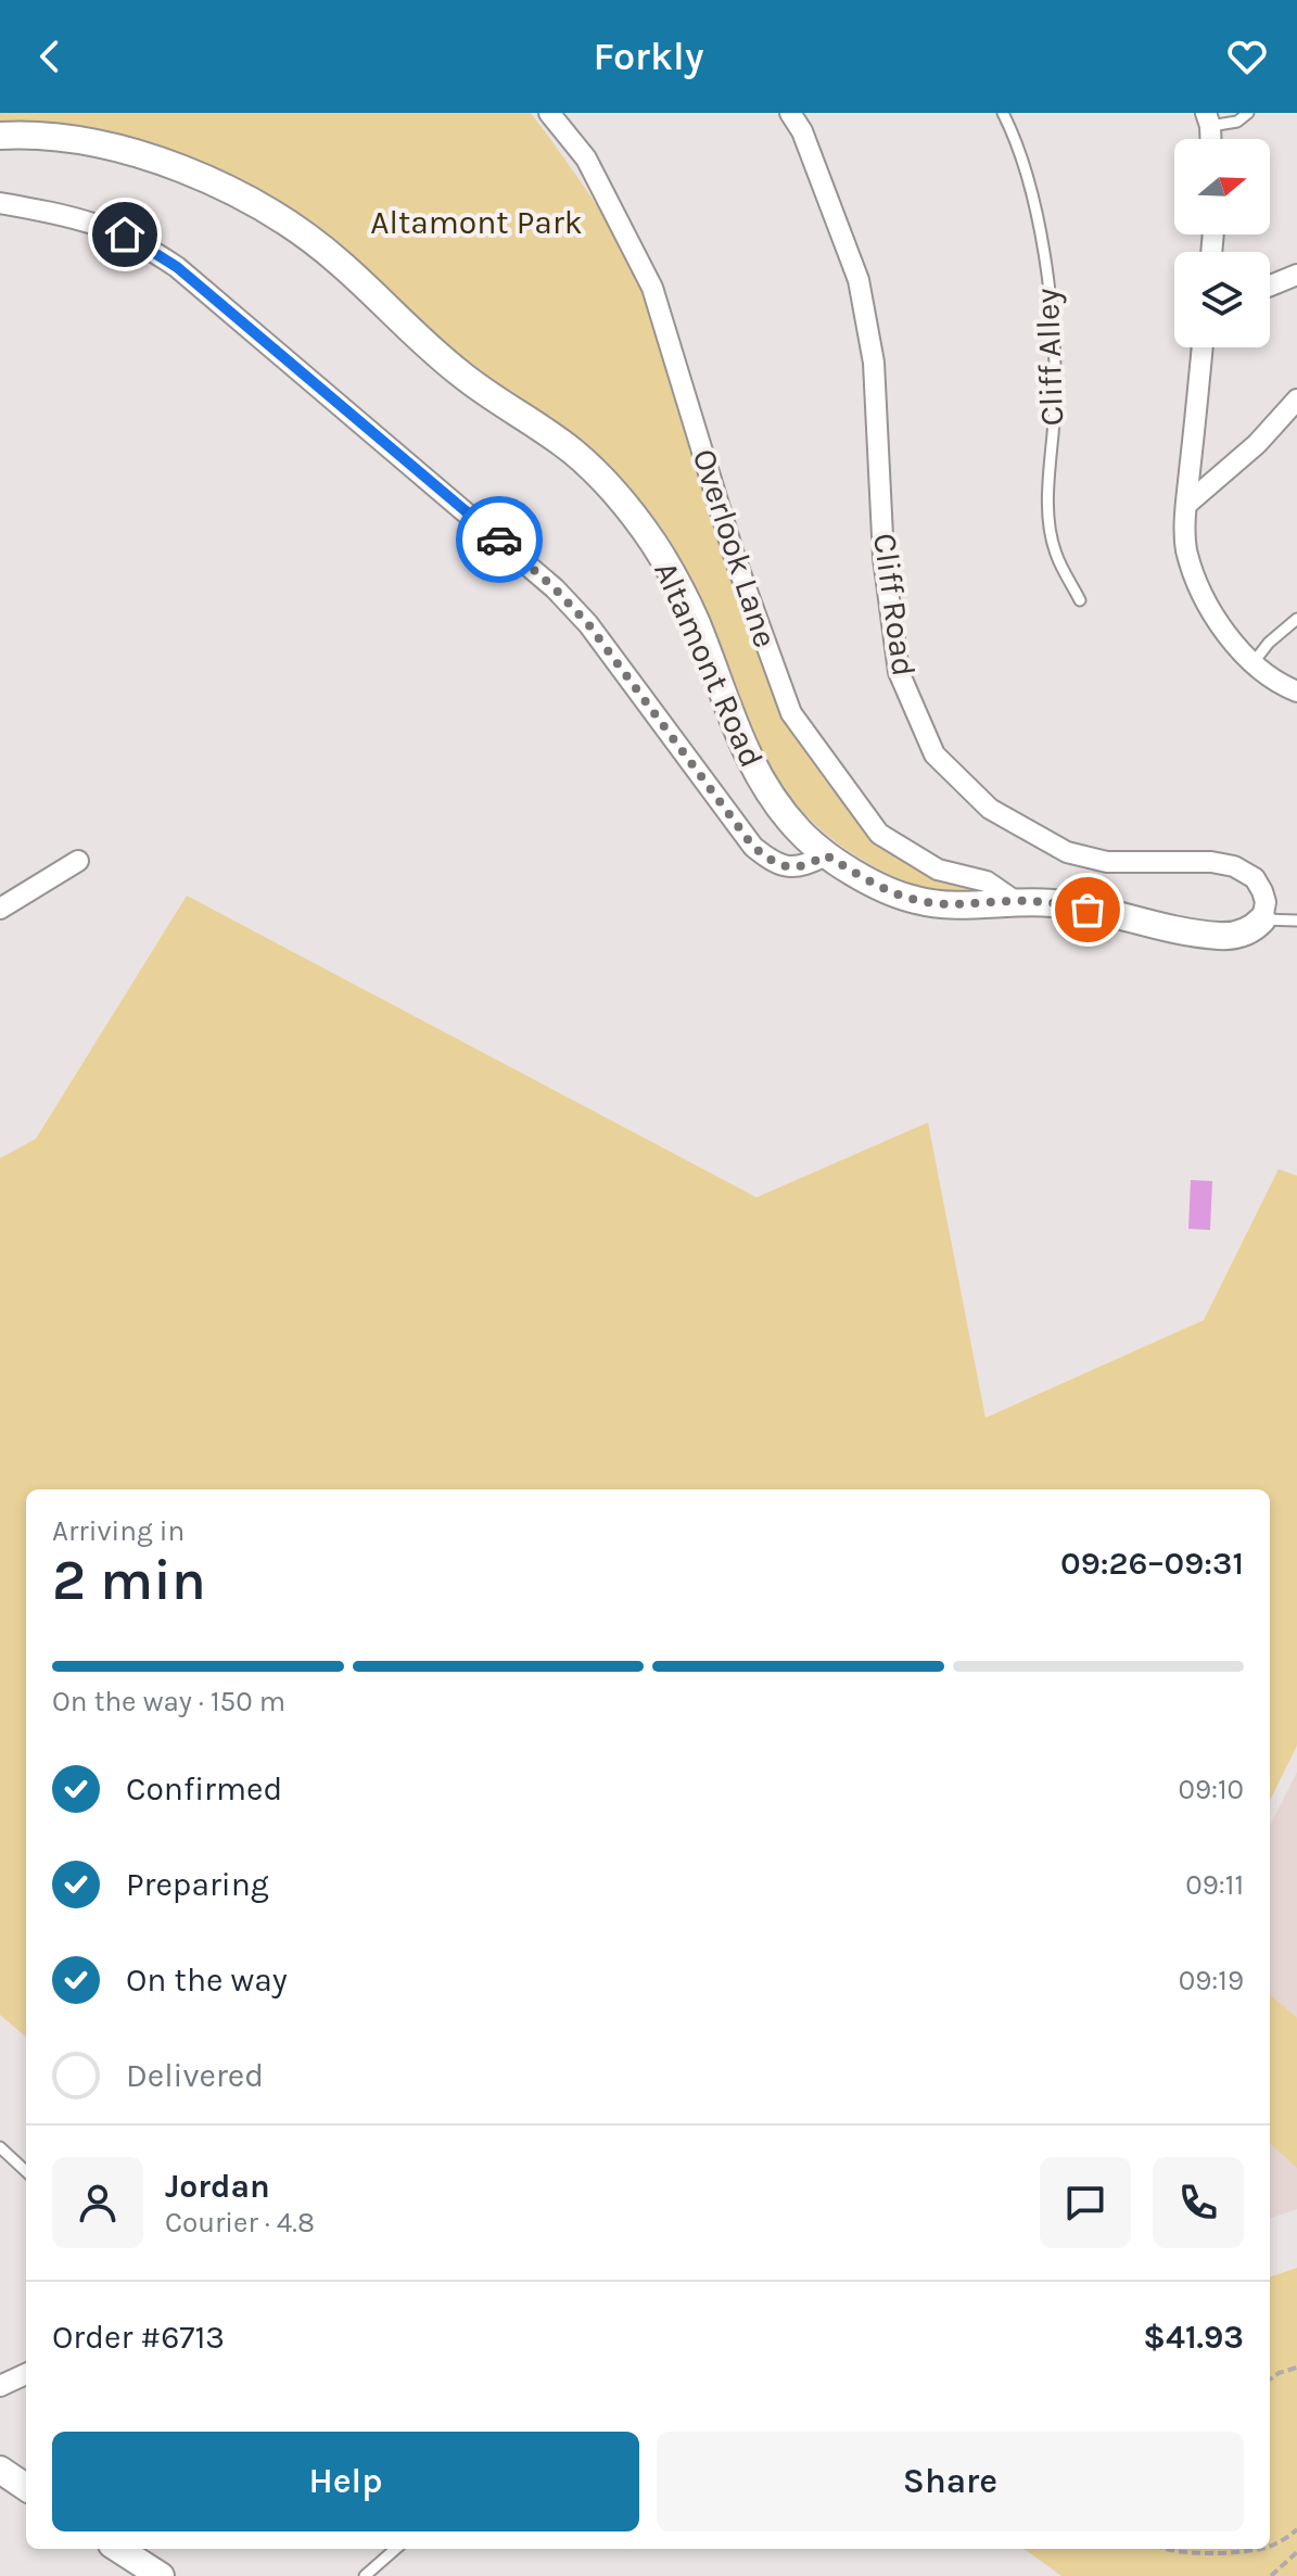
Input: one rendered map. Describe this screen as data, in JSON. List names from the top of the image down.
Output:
{
  "streets": {
    "street": ["Overlook Lane", "Cliff Road", "Altamont Road"],
    "lane": ["Cliff Alley"]
  },
  "crossings": [
    ["Overlook Lane", "Altamont Road"],
    ["Cliff Road", "Altamont Road"]
  ],
  "parks": ["Altamont Park"],
  "north": "right",
  "page": {
    "header": "Forkly",
    "heading": ["2 min", "Arriving in", "09:26–09:31"],
    "panel": [
      "Jordan",
      "Courier · 4.8",
      "Order #6713",
      "$41.93"
    ],
    "bar": "On the way · 150 m",
    "list": [
      ["Confirmed", "09:10"],
      ["Preparing", "09:11"],
      ["On the way", "09:19"],
      "Delivered"
    ],
    "buttons": ["Help", "Share"]
  }
}
